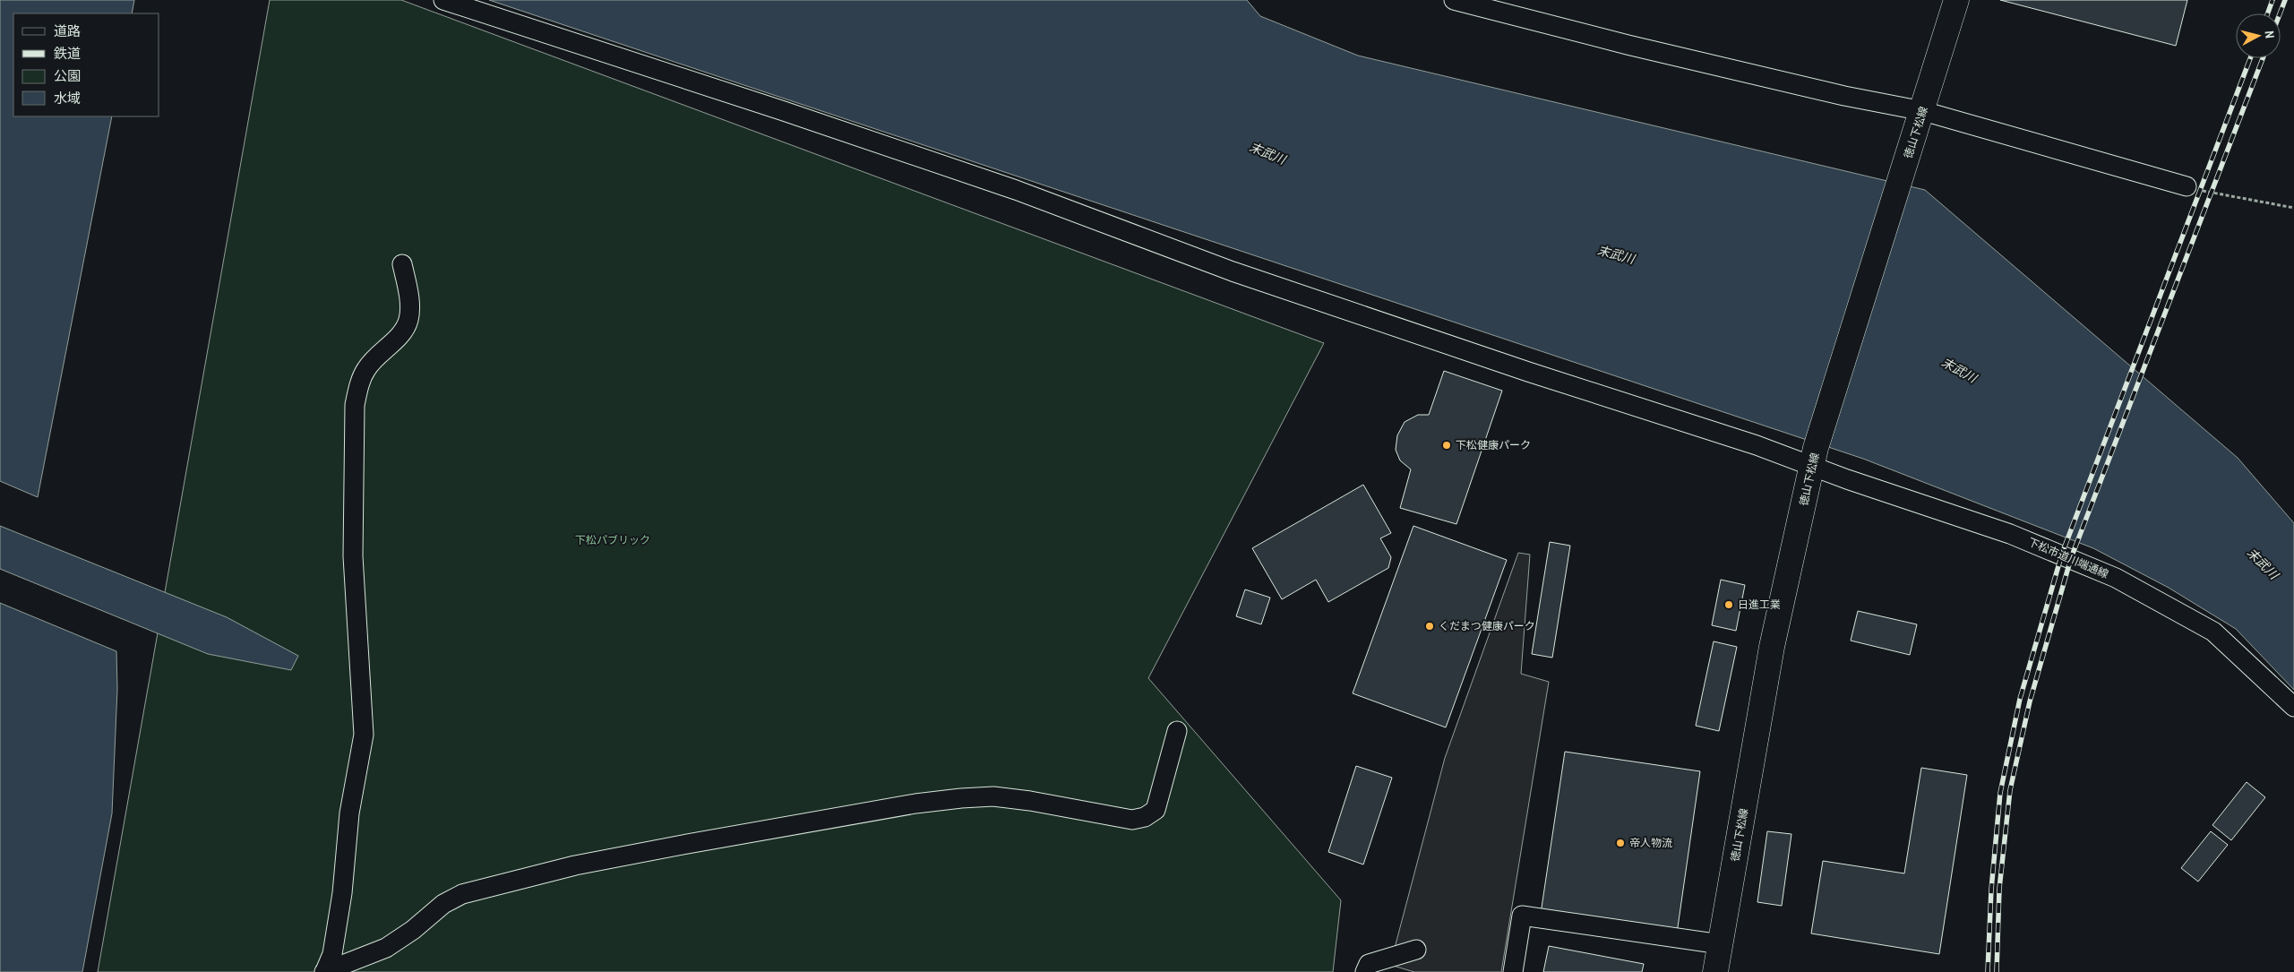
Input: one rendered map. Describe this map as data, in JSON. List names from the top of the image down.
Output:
{
  "streets": {
    "main road": ["徳山下松線"],
    "street": ["下松市道川端通線"]
  },
  "crossings": [
    ["徳山下松線", "下松市道川端通線"]
  ],
  "water": ["末武川"],
  "parks": ["下松パブリック"],
  "places": [
    "下松健康パーク",
    "日進工業",
    "くだまつ健康パーク",
    "帝人物流"
  ],
  "legend": [
    "道路",
    "鉄道",
    "公園",
    "水域"
  ],
  "north": "right"
}
